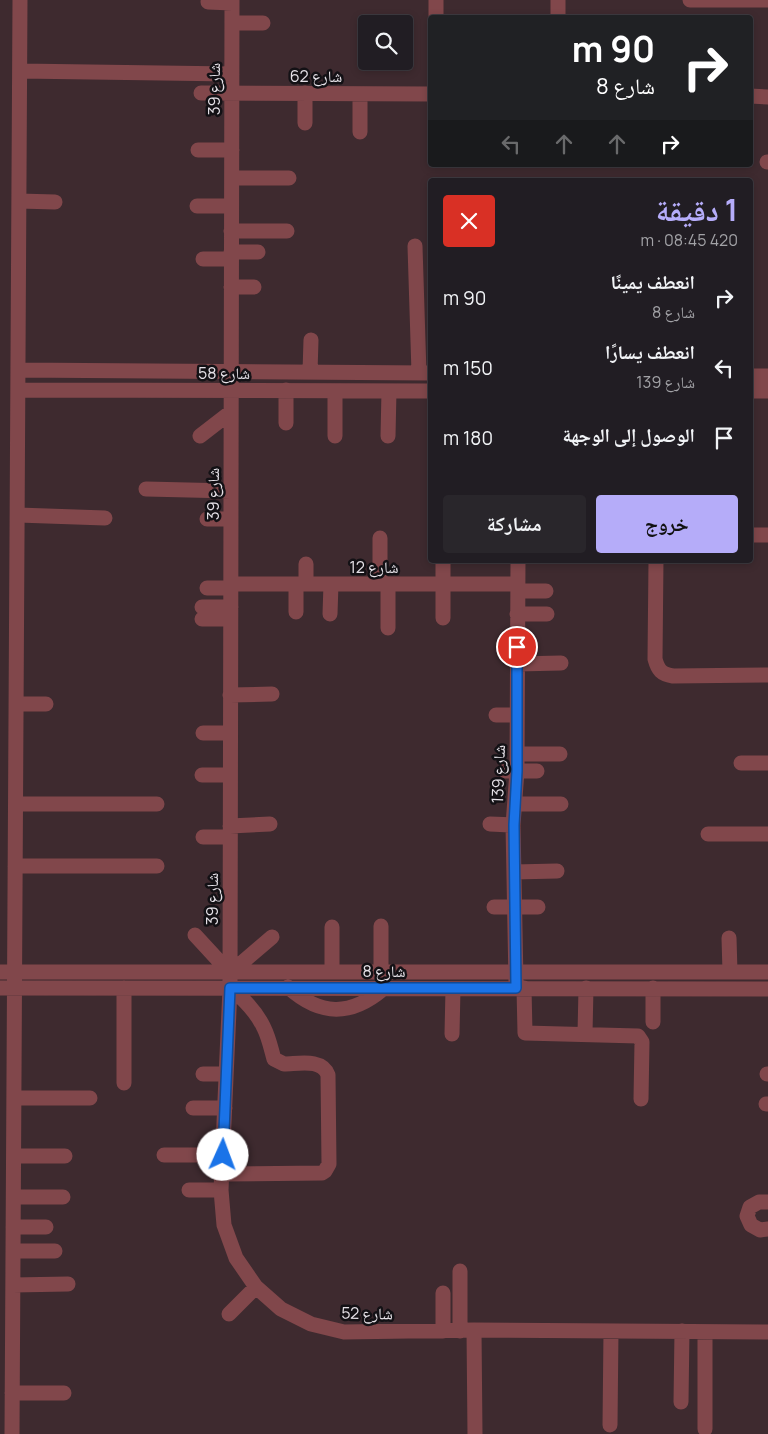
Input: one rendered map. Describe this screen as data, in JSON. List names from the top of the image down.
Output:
{
  "streets": {
    "street": [
      "شارع 62",
      "شارع 39",
      "شارع 58",
      "شارع 12",
      "شارع 139",
      "شارع 8",
      "شارع 52"
    ]
  },
  "crossings": [
    ["شارع 62", "شارع 39"],
    ["شارع 39", "شارع 58"],
    ["شارع 39", "شارع 12"],
    ["شارع 39", "شارع 8"],
    ["شارع 39", "شارع 52"],
    ["شارع 12", "شارع 139"],
    ["شارع 139", "شارع 8"],
    ["شارع 8", "شارع 52"]
  ],
  "page": {
    "turn": ["90 m", "شارع 8"],
    "heading": ["1 دقيقة", "420 m · 08:45"],
    "list": [
      {
        "name": "انعطف يمينًا",
        "note": "شارع 8",
        "value": "90 m"
      },
      {
        "name": "انعطف يسارًا",
        "note": "شارع 139",
        "value": "150 m"
      },
      {
        "name": "الوصول إلى الوجهة",
        "value": "180 m"
      }
    ],
    "buttons": ["خروج", "مشاركة"]
  }
}
